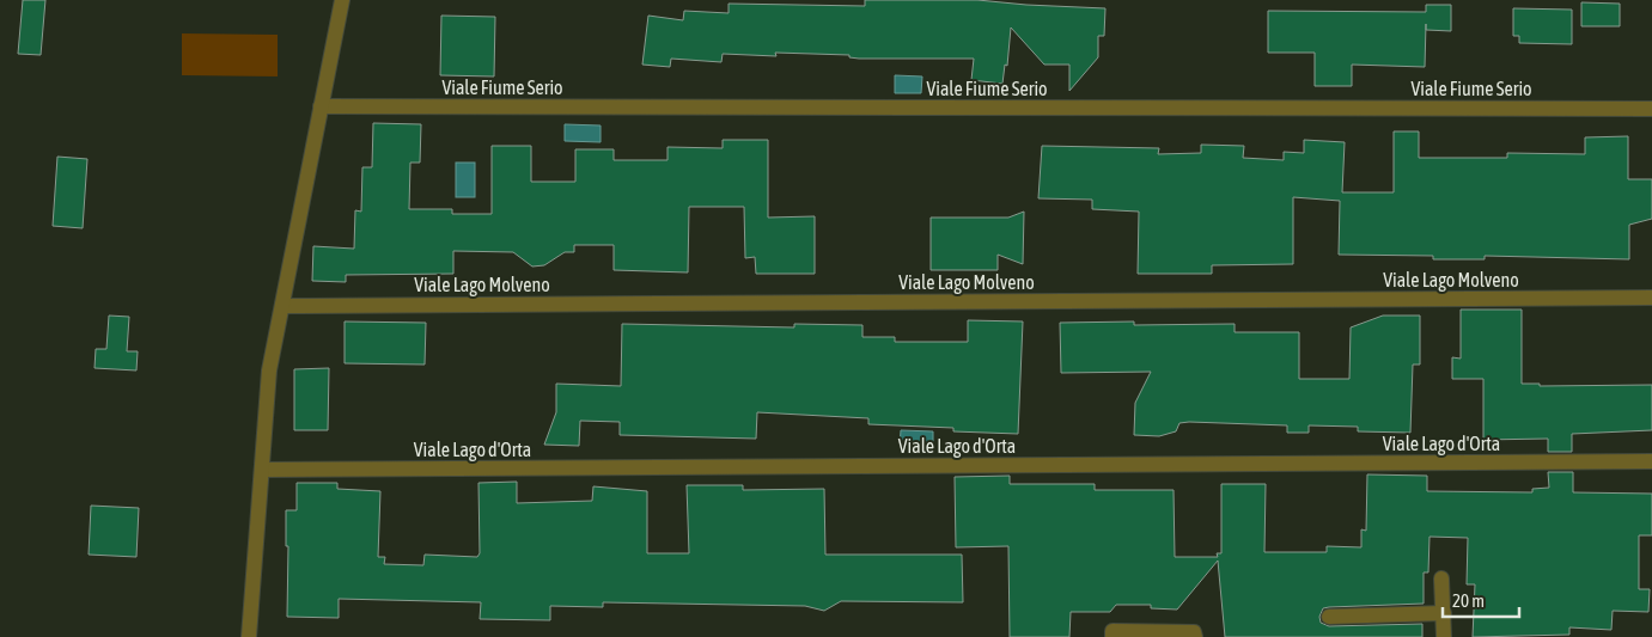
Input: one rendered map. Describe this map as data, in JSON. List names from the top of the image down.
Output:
{
  "streets": {
    "street": ["Viale Fiume Serio", "Viale Lago Molveno", "Viale Lago d'Orta"]
  },
  "scale_bar": "20 m"
}
